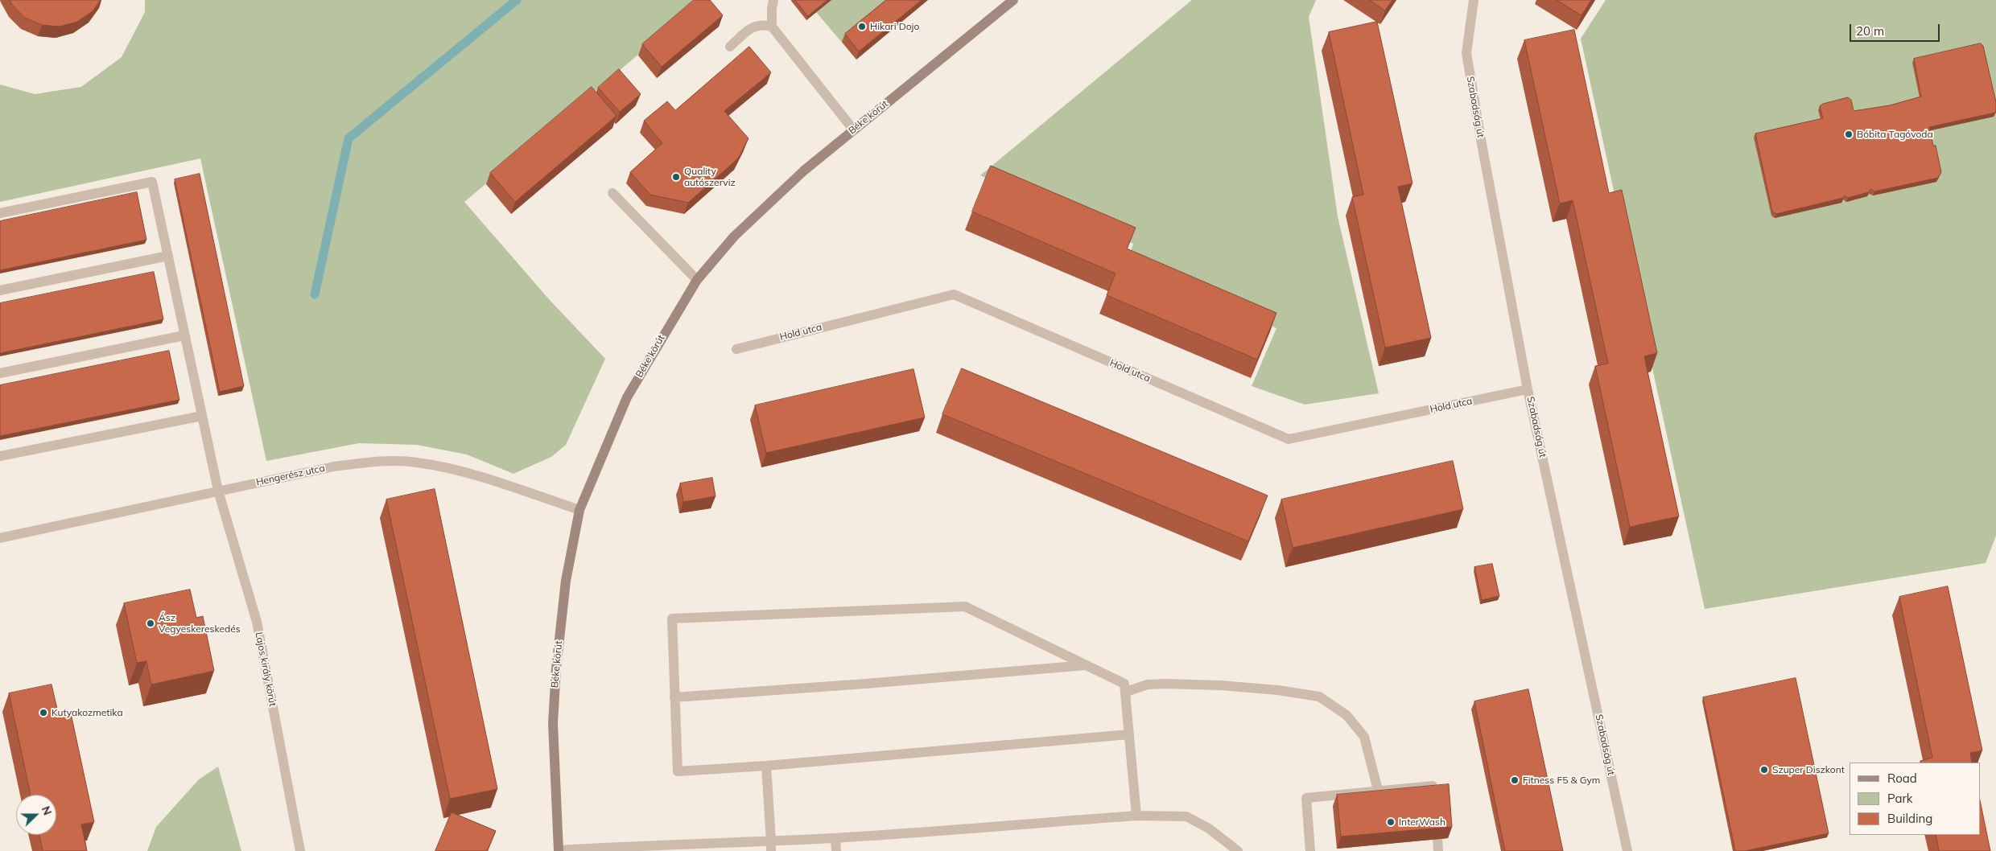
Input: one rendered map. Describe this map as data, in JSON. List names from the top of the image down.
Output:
{
  "streets": {
    "street": [
      "Szabadság út",
      "Béke körút",
      "Hold utca",
      "Hengerész utca",
      "Lajos király körút"
    ]
  },
  "crossings": [
    ["Szabadság út", "Hold utca"],
    ["Béke körút", "Hengerész utca"],
    ["Hengerész utca", "Lajos király körút"]
  ],
  "places": [
    "Hikari Dojo",
    "Bóbita Tagóvoda",
    "Quality autószerviz",
    "Ász Vegyeskereskedés",
    "Kutyakozmetika",
    "Szuper Diszkont",
    "Fitness F5 & Gym",
    "InterWash"
  ],
  "legend": ["Road", "Park", "Building"],
  "scale_bar": "20 m",
  "north": "right"
}
